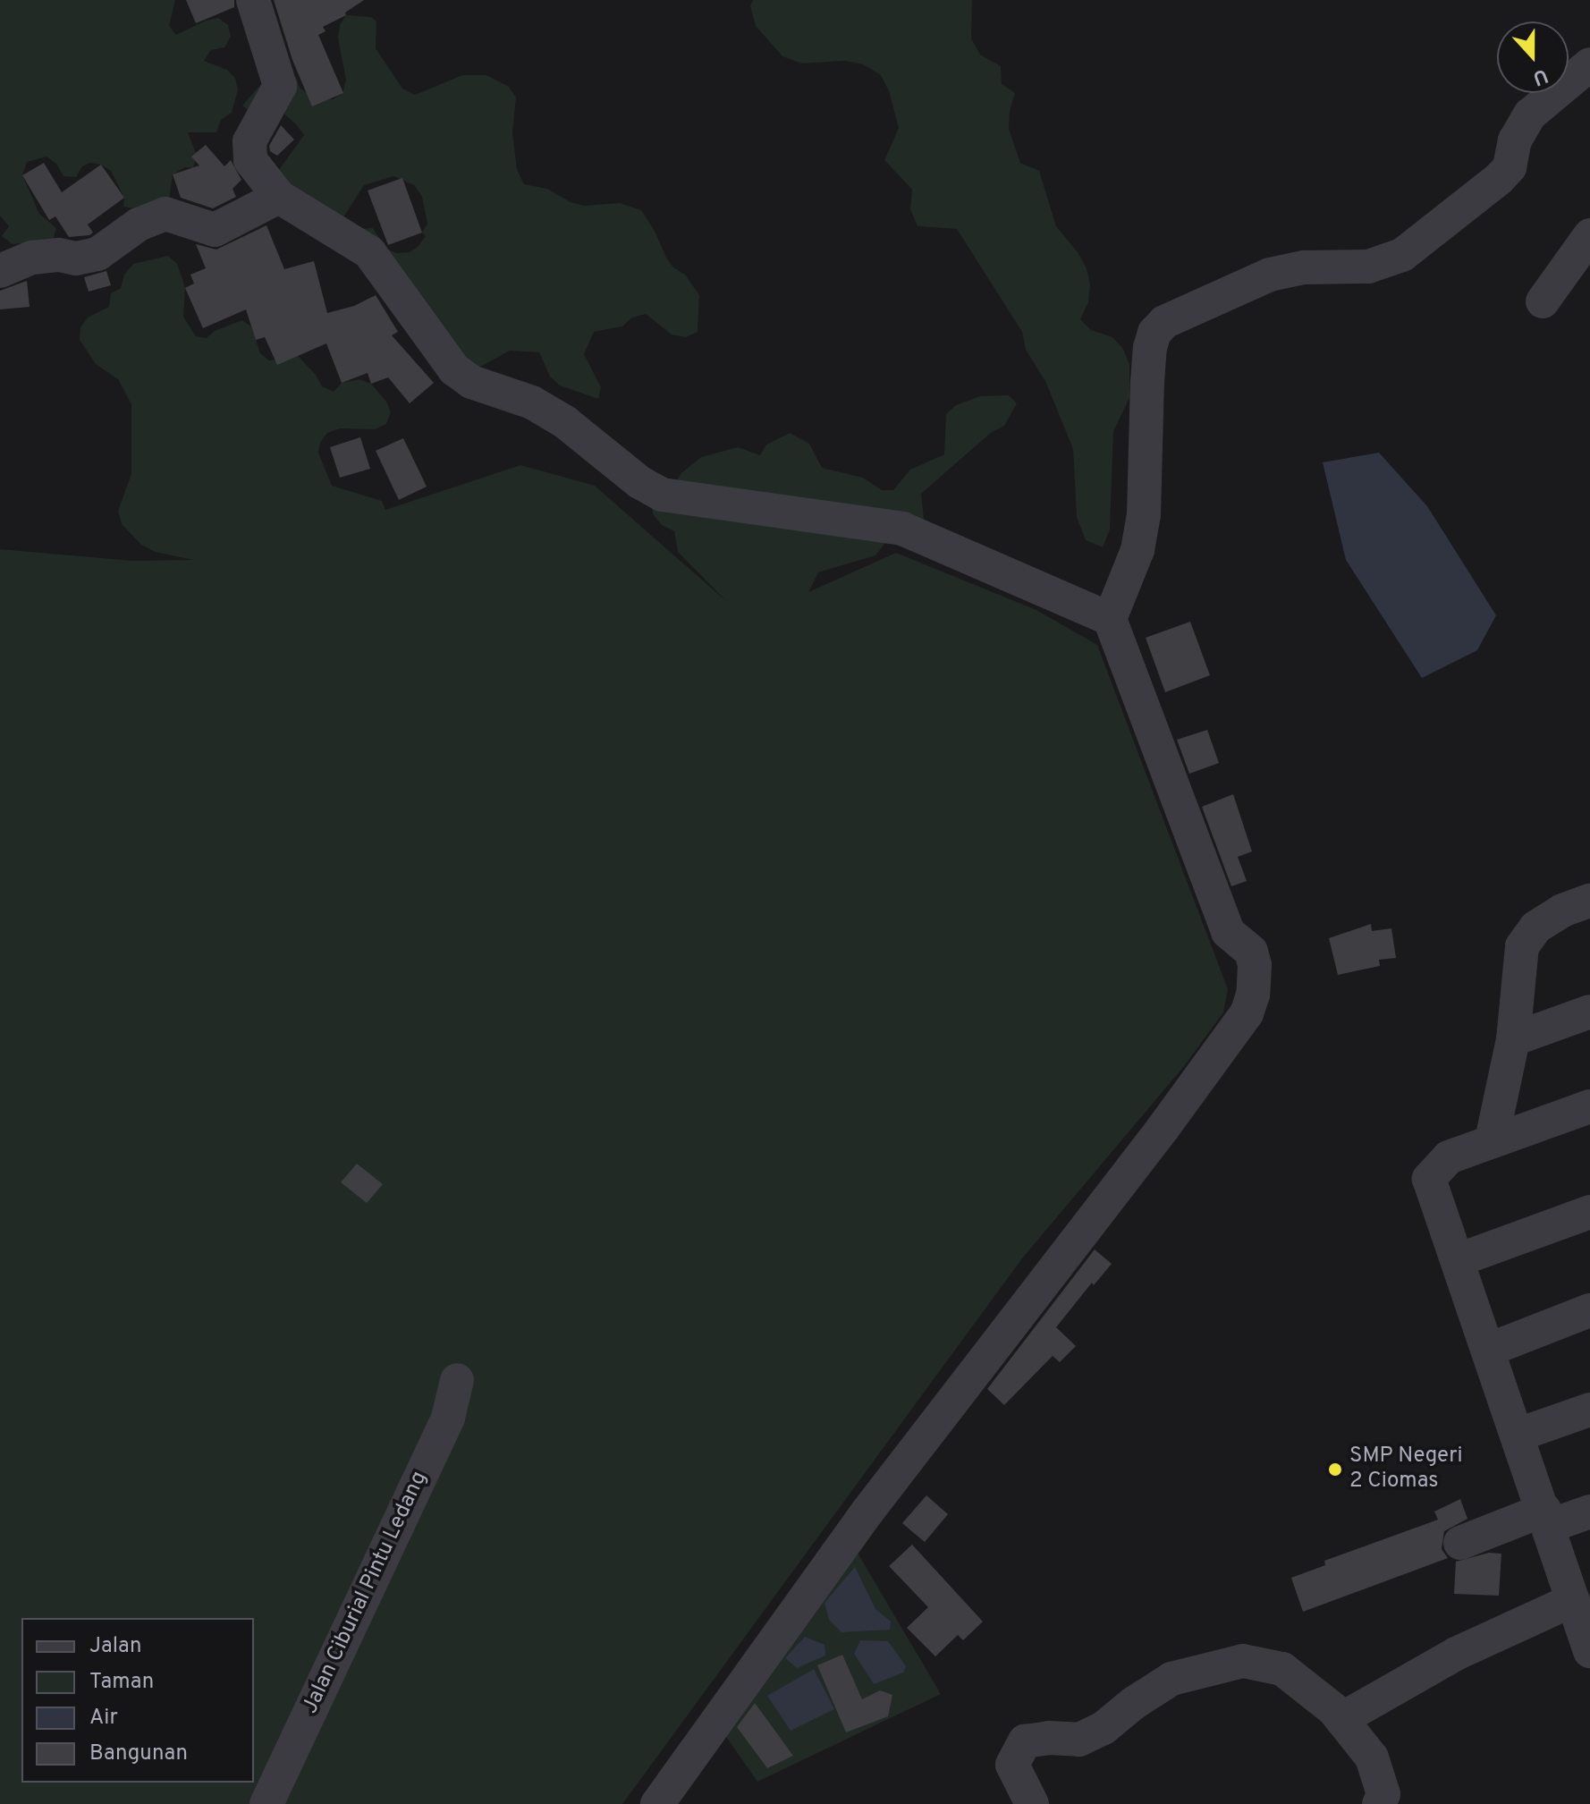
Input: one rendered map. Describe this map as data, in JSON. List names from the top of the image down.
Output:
{
  "streets": {
    "street": ["Jalan Ciburial Pintu Ledang"]
  },
  "places": ["SMP Negeri 2 Ciomas"],
  "legend": [
    "Jalan",
    "Taman",
    "Air",
    "Bangunan"
  ],
  "north": "bottom"
}
